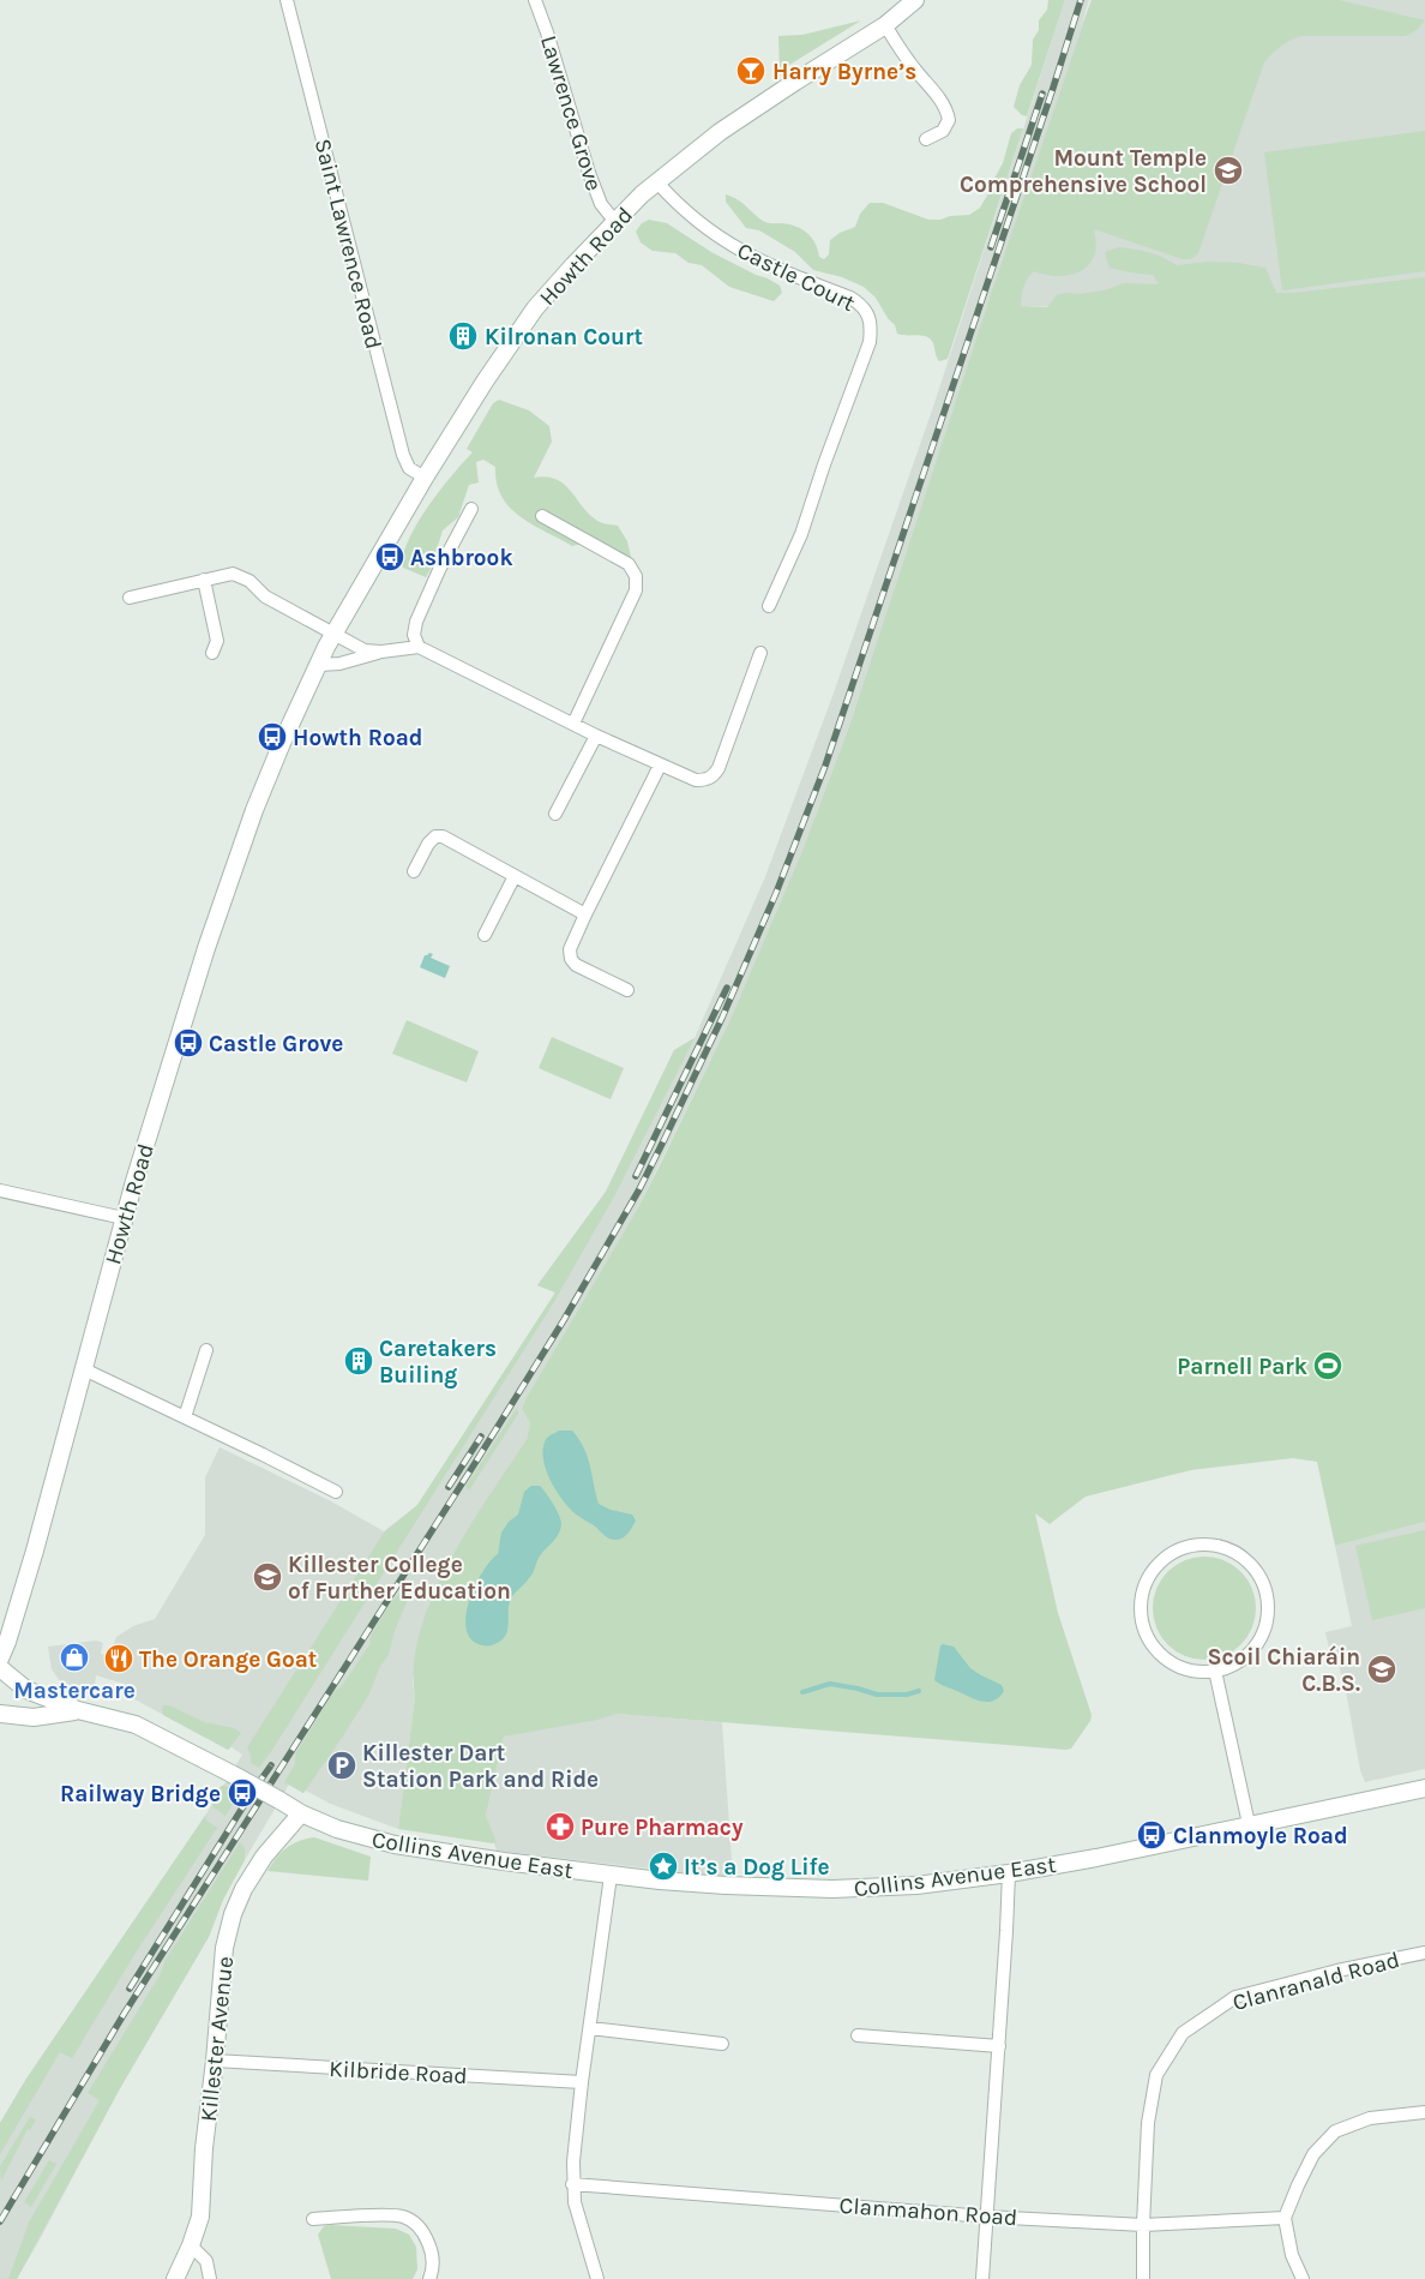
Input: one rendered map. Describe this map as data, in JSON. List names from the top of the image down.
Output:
{
  "streets": {
    "main road": ["Howth Road", "Collins Avenue East", "Killester Avenue"],
    "street": [
      "Lawrence Grove",
      "Saint Lawrence Road",
      "Castle Court",
      "Clanranald Road",
      "Kilbride Road",
      "Clanmahon Road"
    ]
  },
  "crossings": [
    ["Lawrence Grove", "Howth Road"],
    ["Saint Lawrence Road", "Howth Road"],
    ["Howth Road", "Castle Court"],
    ["Collins Avenue East", "Killester Avenue"],
    ["Clanranald Road", "Clanmahon Road"],
    ["Killester Avenue", "Kilbride Road"]
  ],
  "places": {
    "bar": ["Harry Byrne’s"],
    "school or university": ["Mount Temple Comprehensive School", "Killester College of Further Education", "Scoil Chiaráin C.B.S."],
    "building": ["Kilronan Court", "Caretakers Builing"],
    "bus stop": [
      "Ashbrook",
      "Howth Road",
      "Castle Grove",
      "Railway Bridge",
      "Clanmoyle Road"
    ],
    "sports": ["Parnell Park"],
    "shop": ["Mastercare"],
    "restaurant": ["The Orange Goat"],
    "parking": ["Killester Dart Station Park and Ride"],
    "pharmacy": ["Pure Pharmacy"],
    "place": ["It’s a Dog Life"]
  }
}
